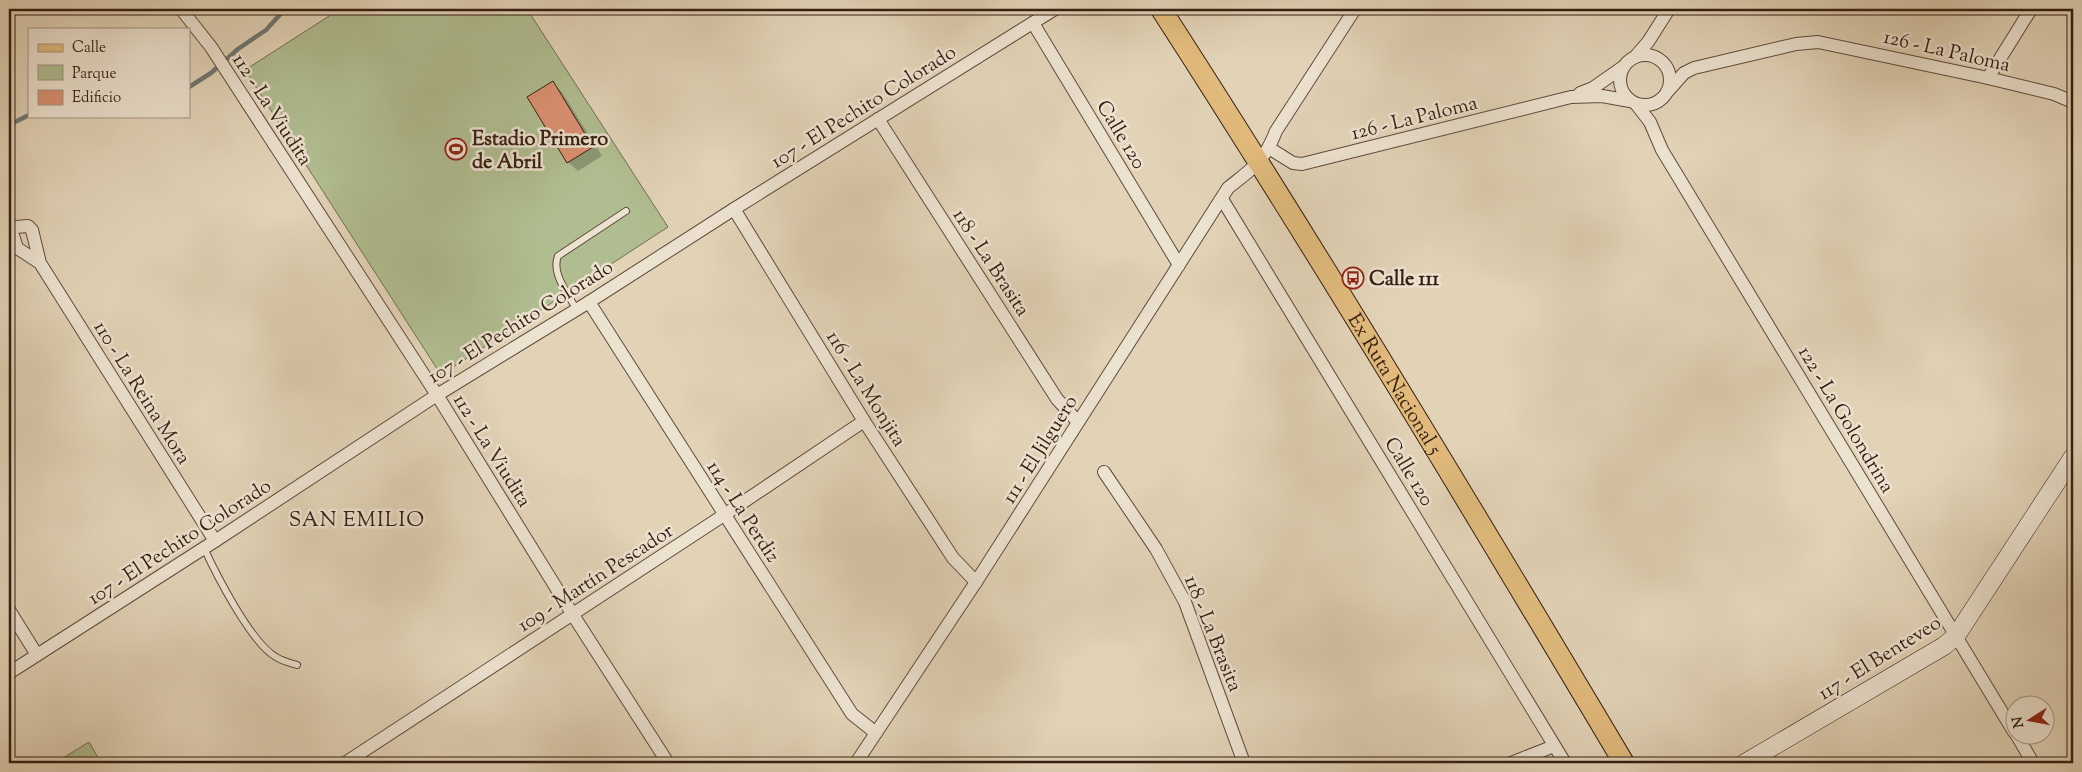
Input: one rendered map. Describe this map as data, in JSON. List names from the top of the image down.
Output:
{
  "streets": {
    "main road": ["Ex Ruta Nacional 5"],
    "street": [
      "126 - La Paloma",
      "107 - El Pechito Colorado",
      "112 - La Viudita",
      "Calle 120",
      "118 - La Brasita",
      "116 - La Monjita",
      "110 - La Reina Mora",
      "122 - La Golondrina",
      "111 - El Jilguero",
      "114 - La Perdiz",
      "109 - Martín Pescador",
      "117 - El Benteveo"
    ]
  },
  "crossings": [
    ["126 - La Paloma", "Ex Ruta Nacional 5"],
    ["126 - La Paloma", "122 - La Golondrina"],
    ["126 - La Paloma", "111 - El Jilguero"],
    ["107 - El Pechito Colorado", "112 - La Viudita"],
    ["107 - El Pechito Colorado", "Calle 120"],
    ["107 - El Pechito Colorado", "118 - La Brasita"],
    ["107 - El Pechito Colorado", "116 - La Monjita"],
    ["107 - El Pechito Colorado", "110 - La Reina Mora"],
    ["107 - El Pechito Colorado", "114 - La Perdiz"],
    ["112 - La Viudita", "109 - Martín Pescador"],
    ["Calle 120", "111 - El Jilguero"],
    ["118 - La Brasita", "111 - El Jilguero"],
    ["Ex Ruta Nacional 5", "111 - El Jilguero"],
    ["116 - La Monjita", "111 - El Jilguero"],
    ["116 - La Monjita", "109 - Martín Pescador"],
    ["122 - La Golondrina", "117 - El Benteveo"],
    ["111 - El Jilguero", "114 - La Perdiz"],
    ["114 - La Perdiz", "109 - Martín Pescador"]
  ],
  "districts": ["SAN EMILIO"],
  "places": {
    "sports": ["Estadio Primero de Abril"],
    "bus stop": ["Calle 111"]
  },
  "legend": ["Calle", "Parque", "Edificio"],
  "north": "left"
}
